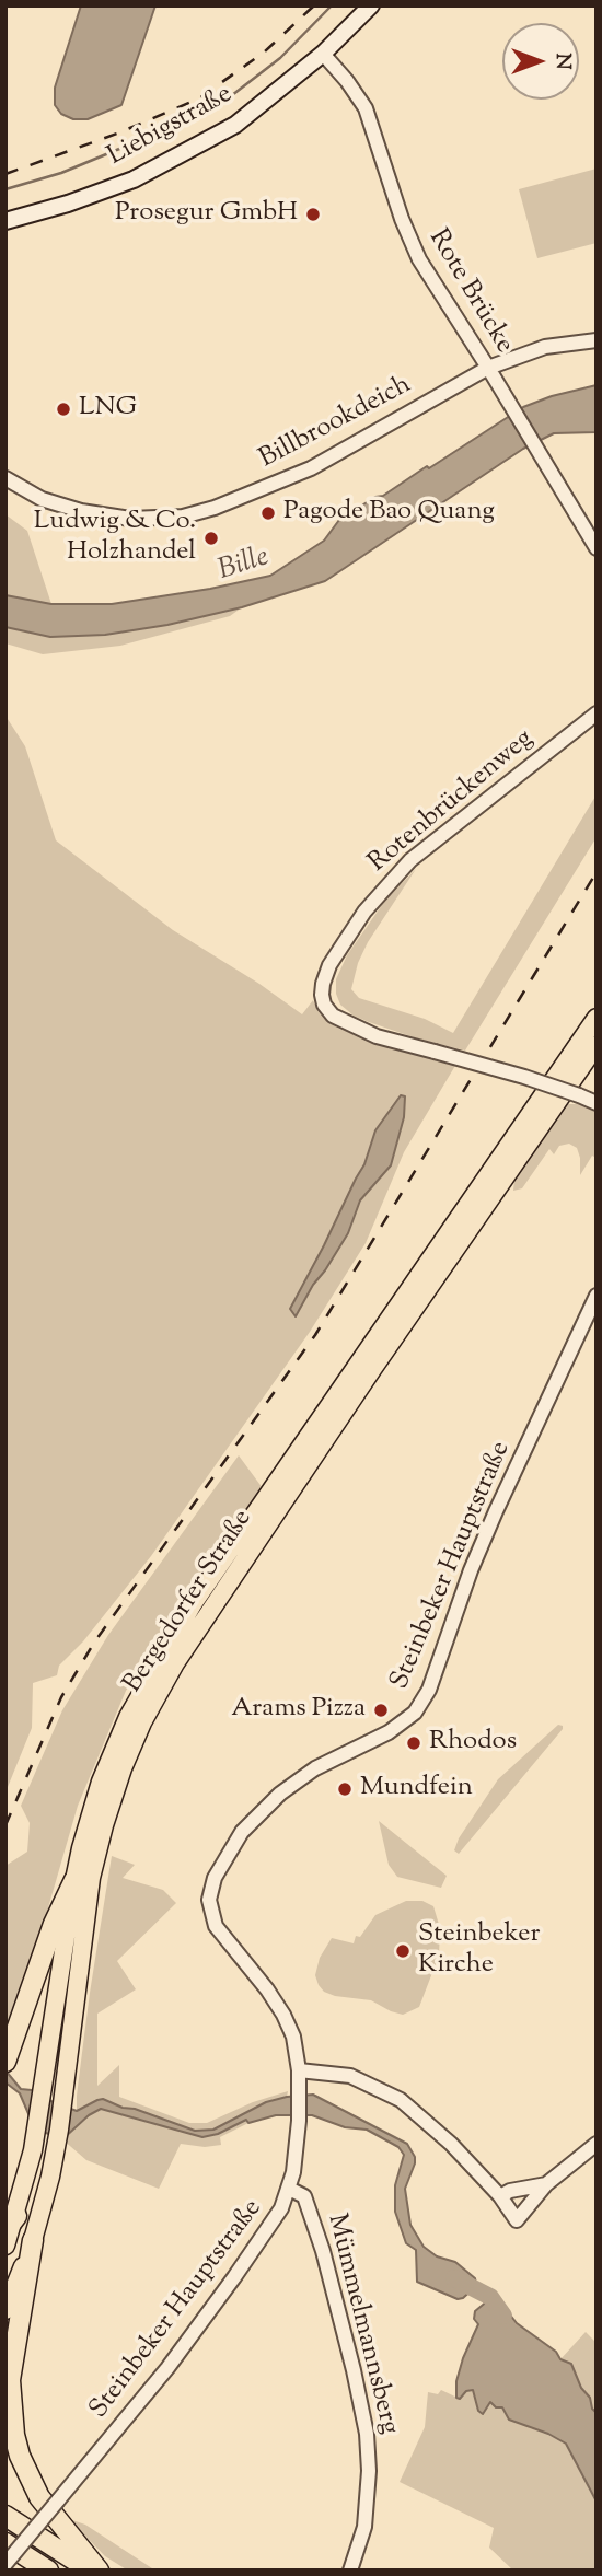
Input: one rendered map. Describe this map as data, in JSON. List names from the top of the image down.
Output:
{
  "streets": {
    "main road": ["Liebigstraße", "Bergedorfer Straße"],
    "street": [
      "Rote Brücke",
      "Billbrookdeich",
      "Rotenbrückenweg",
      "Steinbeker Hauptstraße",
      "Mümmelmannsberg"
    ]
  },
  "crossings": [
    ["Liebigstraße", "Rote Brücke"],
    ["Rote Brücke", "Billbrookdeich"],
    ["Steinbeker Hauptstraße", "Mümmelmannsberg"]
  ],
  "water": ["Bille"],
  "places": [
    "Prosegur GmbH",
    "LNG",
    "Pagode Bao Quang",
    "Ludwig & Co. Holzhandel",
    "Arams Pizza",
    "Rhodos",
    "Mundfein",
    "Steinbeker Kirche"
  ],
  "north": "right"
}
